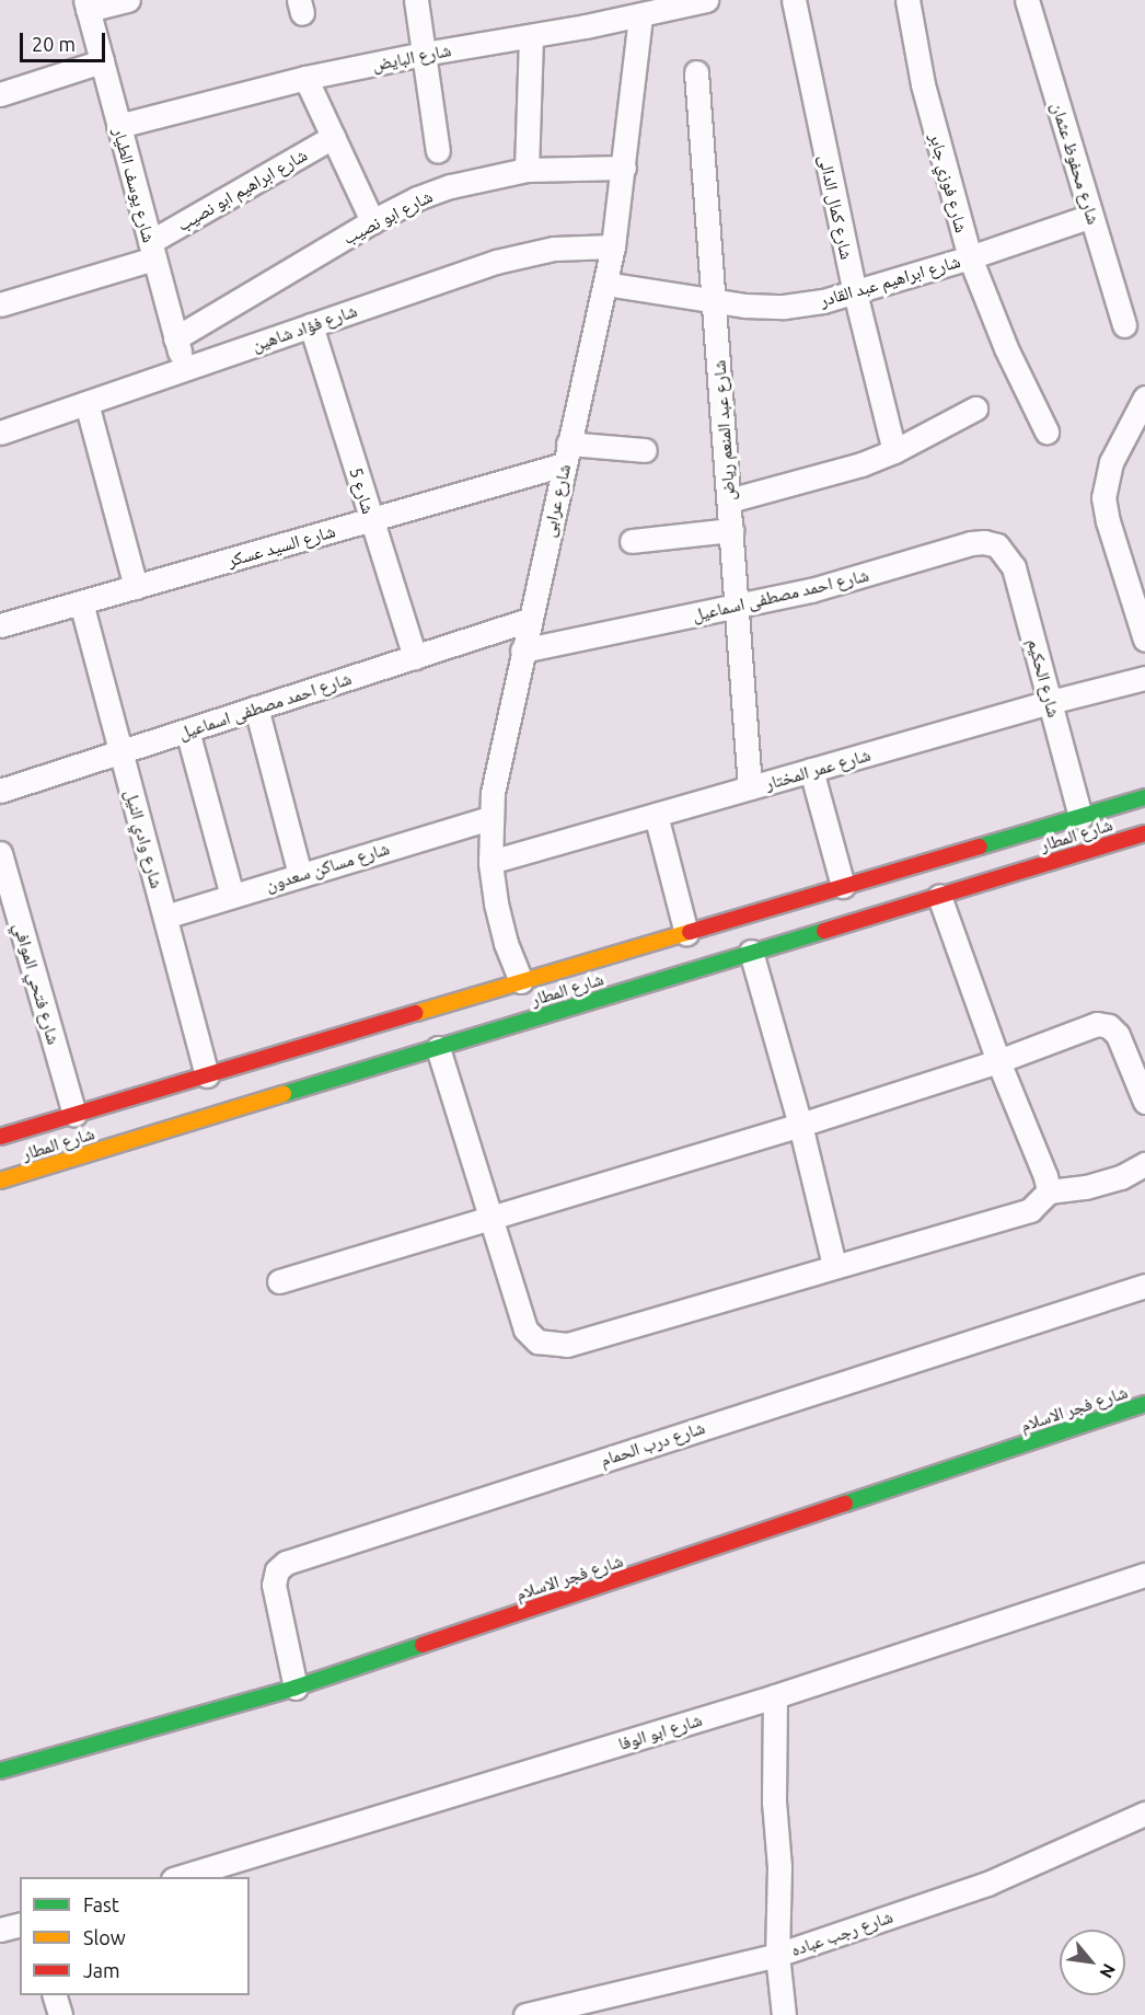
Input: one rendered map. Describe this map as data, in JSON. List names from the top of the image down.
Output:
{
  "streets": {
    "street": [
      "شارع البايض",
      "شارع محفوظ عثمان",
      "شارع فوزي جابر",
      "شارع يوسف الطيار",
      "شارع ابراهيم ابو نصيب",
      "شارع كمال الدالى",
      "شارع ابو نصيب",
      "شارع ابراهيم عبد القادر",
      "شارع فؤاد شاهين",
      "شارع عبد المنعم رياض",
      "شارع 5",
      "شارع عرابى",
      "شارع السيد عسكر",
      "شارع احمد مصطفى اسماعيل",
      "شارع الحكيم",
      "شارع عمر المختار",
      "شارع المطار",
      "شارع وادي النيل",
      "شارع مساكن سعدون",
      "شارع فتحي الموافي",
      "شارع فجر الاسلام",
      "شارع درب الحمام",
      "شارع ابو الوفا",
      "شارع رجب عباده"
    ]
  },
  "crossings": [
    ["شارع البايض", "شارع يوسف الطيار"],
    ["شارع البايض", "شارع عرابى"],
    ["شارع محفوظ عثمان", "شارع ابراهيم عبد القادر"],
    ["شارع فوزي جابر", "شارع ابراهيم عبد القادر"],
    ["شارع يوسف الطيار", "شارع ابراهيم ابو نصيب"],
    ["شارع يوسف الطيار", "شارع ابو نصيب"],
    ["شارع يوسف الطيار", "شارع فؤاد شاهين"],
    ["شارع كمال الدالى", "شارع ابراهيم عبد القادر"],
    ["شارع ابو نصيب", "شارع عرابى"],
    ["شارع ابراهيم عبد القادر", "شارع عبد المنعم رياض"],
    ["شارع ابراهيم عبد القادر", "شارع عرابى"],
    ["شارع فؤاد شاهين", "شارع 5"],
    ["شارع فؤاد شاهين", "شارع عرابى"],
    ["شارع عبد المنعم رياض", "شارع احمد مصطفى اسماعيل"],
    ["شارع عبد المنعم رياض", "شارع عمر المختار"],
    ["شارع 5", "شارع السيد عسكر"],
    ["شارع 5", "شارع احمد مصطفى اسماعيل"],
    ["شارع عرابى", "شارع السيد عسكر"],
    ["شارع عرابى", "شارع احمد مصطفى اسماعيل"],
    ["شارع عرابى", "شارع عمر المختار"],
    ["شارع عرابى", "شارع المطار"],
    ["شارع عرابى", "شارع مساكن سعدون"],
    ["شارع السيد عسكر", "شارع وادي النيل"],
    ["شارع احمد مصطفى اسماعيل", "شارع الحكيم"],
    ["شارع احمد مصطفى اسماعيل", "شارع وادي النيل"],
    ["شارع الحكيم", "شارع عمر المختار"],
    ["شارع الحكيم", "شارع المطار"],
    ["شارع المطار", "شارع وادي النيل"],
    ["شارع المطار", "شارع فتحي الموافي"],
    ["شارع وادي النيل", "شارع مساكن سعدون"],
    ["شارع فجر الاسلام", "شارع درب الحمام"]
  ],
  "legend": ["Fast", "Slow", "Jam"],
  "scale_bar": "20 m",
  "north": "bottom right"
}
